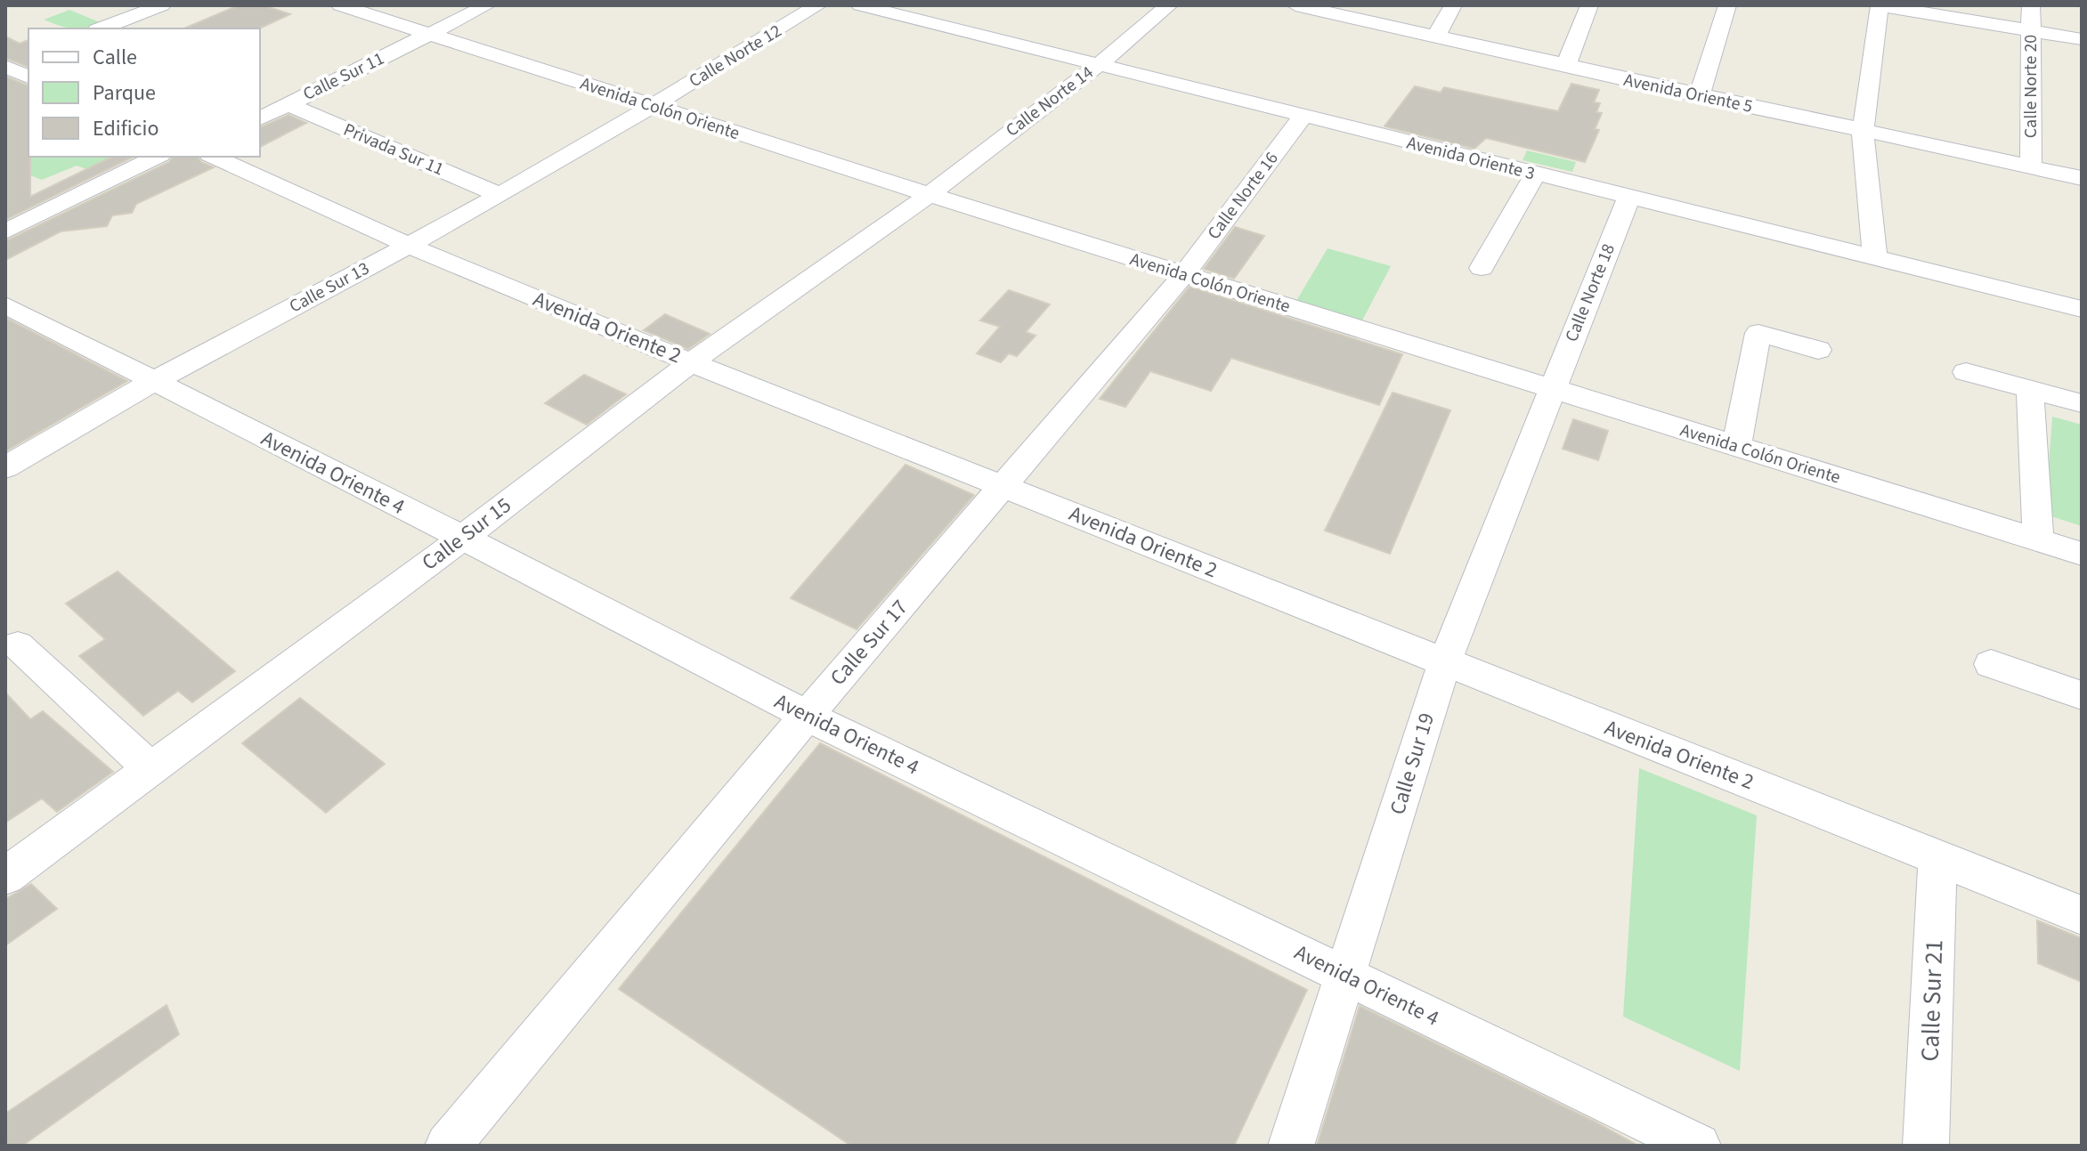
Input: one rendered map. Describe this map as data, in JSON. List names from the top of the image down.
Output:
{
  "streets": {
    "street": [
      "Calle Norte 12",
      "Calle Sur 11",
      "Calle Norte 20",
      "Avenida Oriente 5",
      "Calle Norte 14",
      "Avenida Colón Oriente",
      "Privada Sur 11",
      "Avenida Oriente 3",
      "Calle Norte 16",
      "Calle Sur 13",
      "Calle Norte 18",
      "Avenida Oriente 2",
      "Avenida Oriente 4",
      "Calle Sur 15",
      "Calle Sur 17",
      "Calle Sur 19",
      "Calle Sur 21"
    ]
  },
  "crossings": [
    ["Calle Norte 12", "Avenida Colón Oriente"],
    ["Calle Norte 12", "Calle Sur 13"],
    ["Calle Sur 11", "Avenida Colón Oriente"],
    ["Calle Sur 11", "Privada Sur 11"],
    ["Calle Norte 20", "Avenida Oriente 5"],
    ["Calle Norte 14", "Avenida Colón Oriente"],
    ["Calle Norte 14", "Avenida Oriente 3"],
    ["Calle Norte 14", "Calle Sur 15"],
    ["Avenida Colón Oriente", "Calle Norte 16"],
    ["Avenida Colón Oriente", "Calle Sur 13"],
    ["Avenida Colón Oriente", "Calle Norte 18"],
    ["Avenida Colón Oriente", "Calle Sur 15"],
    ["Avenida Colón Oriente", "Calle Sur 17"],
    ["Avenida Colón Oriente", "Calle Sur 19"],
    ["Privada Sur 11", "Calle Sur 13"],
    ["Avenida Oriente 3", "Calle Norte 16"],
    ["Avenida Oriente 3", "Calle Norte 18"],
    ["Calle Norte 16", "Calle Sur 17"],
    ["Calle Sur 13", "Avenida Oriente 2"],
    ["Calle Sur 13", "Avenida Oriente 4"],
    ["Calle Norte 18", "Calle Sur 19"],
    ["Avenida Oriente 2", "Calle Sur 15"],
    ["Avenida Oriente 2", "Calle Sur 17"],
    ["Avenida Oriente 2", "Calle Sur 19"],
    ["Avenida Oriente 2", "Calle Sur 21"],
    ["Avenida Oriente 4", "Calle Sur 15"],
    ["Avenida Oriente 4", "Calle Sur 17"],
    ["Avenida Oriente 4", "Calle Sur 19"]
  ],
  "legend": ["Calle", "Parque", "Edificio"]
}
